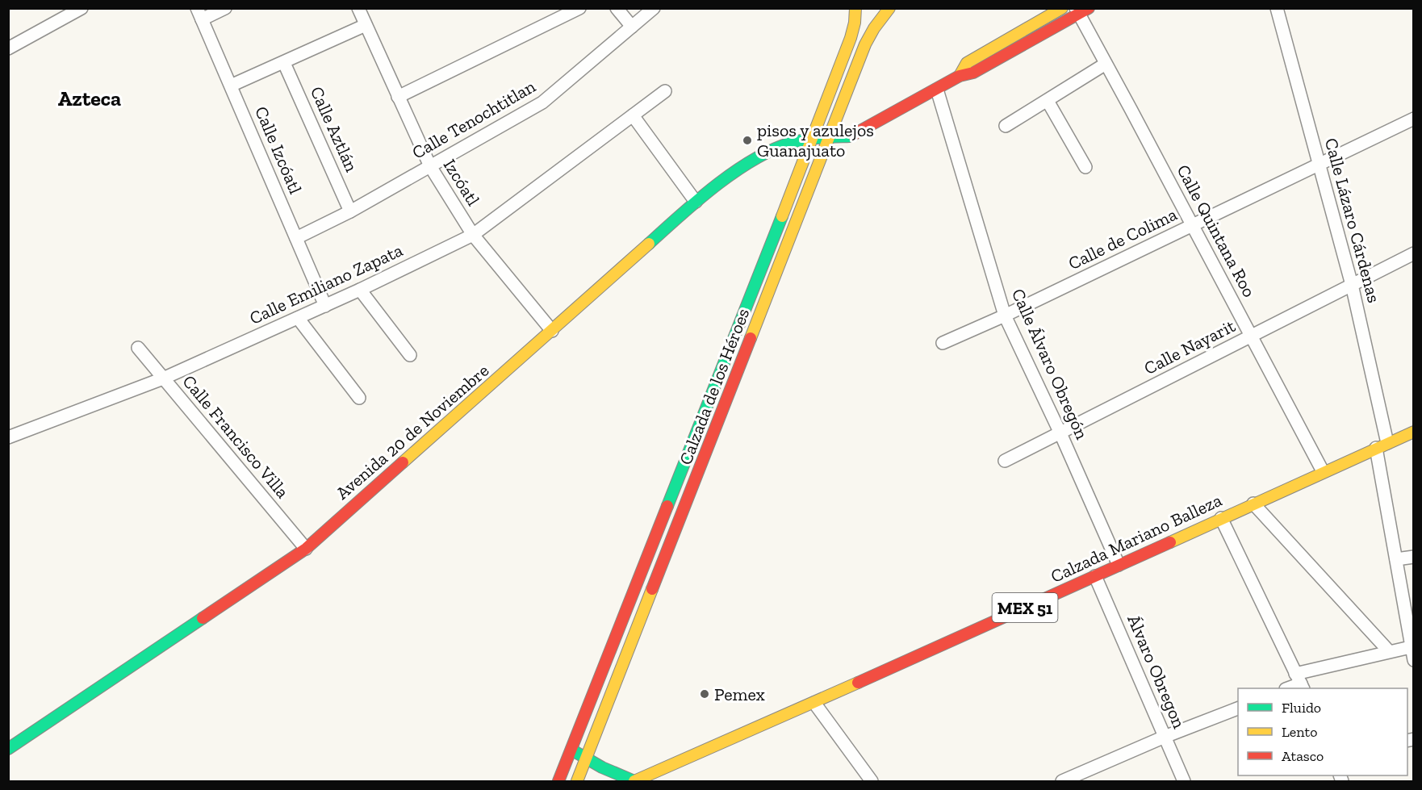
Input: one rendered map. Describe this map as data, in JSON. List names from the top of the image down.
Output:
{
  "streets": {
    "street": [
      "Calle Tenochtitlan",
      "Calle Aztlán",
      "Calle Izcóatl",
      "Izcóatl",
      "Calle Lázaro Cárdenas",
      "Calle Quintana Roo",
      "Calle de Colima",
      "Calle Emiliano Zapata",
      "Calle Nayarit",
      "Calle Álvaro Obregón",
      "Calzada de los Héroes",
      "Avenida 20 de Noviembre",
      "Calle Francisco Villa",
      "Calzada Mariano Balleza",
      "MEX 51",
      "Álvaro Obregon"
    ]
  },
  "crossings": [
    ["Calle Tenochtitlan", "Calle Aztlán"],
    ["Calle Tenochtitlan", "Calle Izcóatl"],
    ["Calle Tenochtitlan", "Izcóatl"],
    ["Calle Izcóatl", "Calle Emiliano Zapata"],
    ["Izcóatl", "Calle Emiliano Zapata"],
    ["Izcóatl", "Avenida 20 de Noviembre"],
    ["Calle Lázaro Cárdenas", "Calle de Colima"],
    ["Calle Lázaro Cárdenas", "Calle Nayarit"],
    ["Calle Lázaro Cárdenas", "Calzada Mariano Balleza"],
    ["Calle Quintana Roo", "Calle de Colima"],
    ["Calle Quintana Roo", "Calle Nayarit"],
    ["Calle Quintana Roo", "Calzada Mariano Balleza"],
    ["Calle de Colima", "Calle Álvaro Obregón"],
    ["Calle Emiliano Zapata", "Calle Francisco Villa"],
    ["Calle Nayarit", "Calle Álvaro Obregón"],
    ["Calle Álvaro Obregón", "Avenida 20 de Noviembre"],
    ["Calle Álvaro Obregón", "Calzada Mariano Balleza"],
    ["Calzada de los Héroes", "Avenida 20 de Noviembre"],
    ["Avenida 20 de Noviembre", "Calle Francisco Villa"],
    ["Calzada Mariano Balleza", "Álvaro Obregon"]
  ],
  "districts": ["Azteca"],
  "places": ["pisos y azulejos Guanajuato", "Pemex"],
  "legend": ["Fluido", "Lento", "Atasco"]
}
